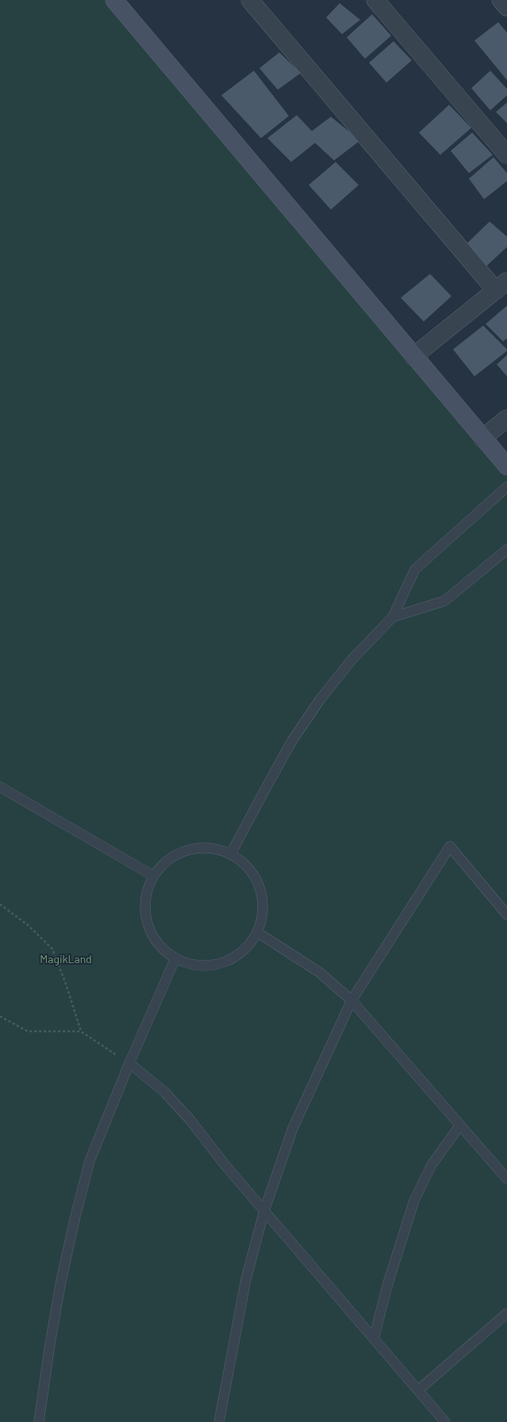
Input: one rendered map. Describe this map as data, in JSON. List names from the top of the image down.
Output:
{
  "parks": ["MagikLand"]
}
